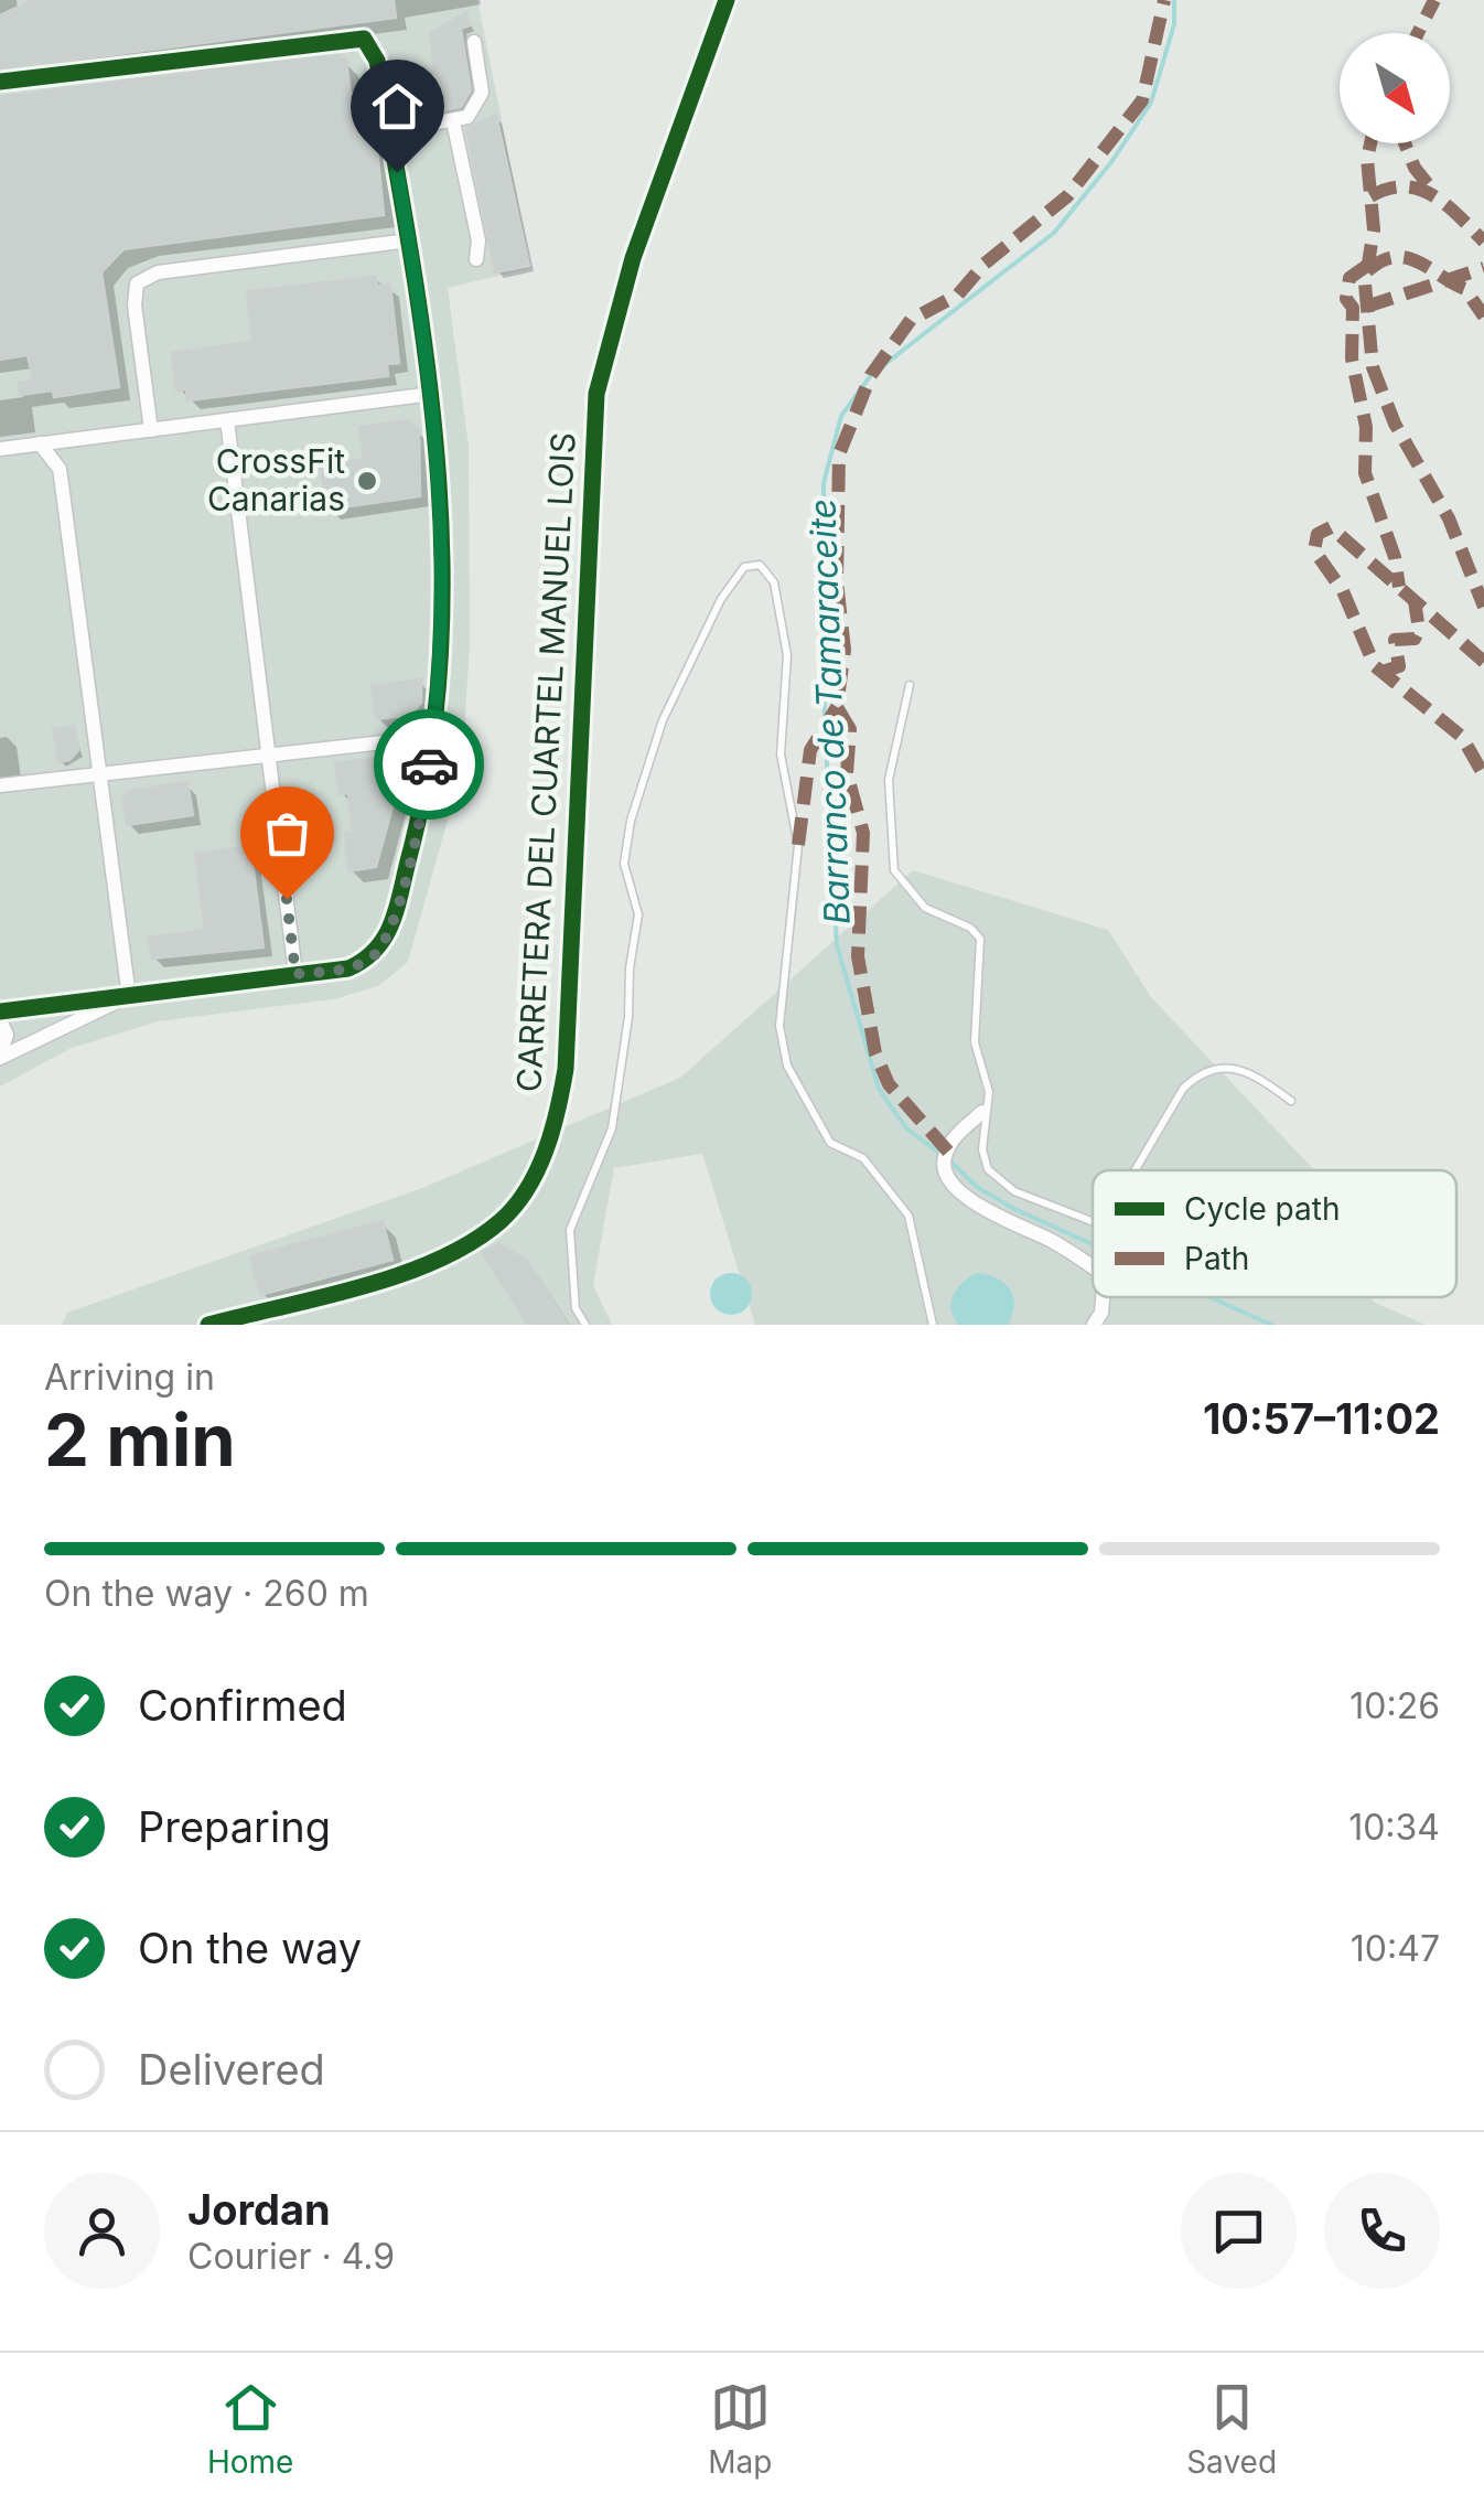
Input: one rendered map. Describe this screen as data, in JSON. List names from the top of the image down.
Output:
{
  "streets": {
    "street": ["CARRETERA DEL CUARTEL MANUEL LOIS"]
  },
  "water": ["Barranco de Tamaraceite"],
  "places": ["CrossFit Canarias"],
  "legend": ["Cycle path", "Path"],
  "north": "bottom right",
  "page": {
    "heading": ["2 min", "Arriving in", "10:57–11:02"],
    "panel": ["Jordan", "Courier · 4.9"],
    "bar": "On the way · 260 m",
    "list": [
      ["Confirmed", "10:26"],
      ["Preparing", "10:34"],
      ["On the way", "10:47"],
      "Delivered"
    ],
    "tabs": ["Home", "Map", "Saved"]
  }
}
